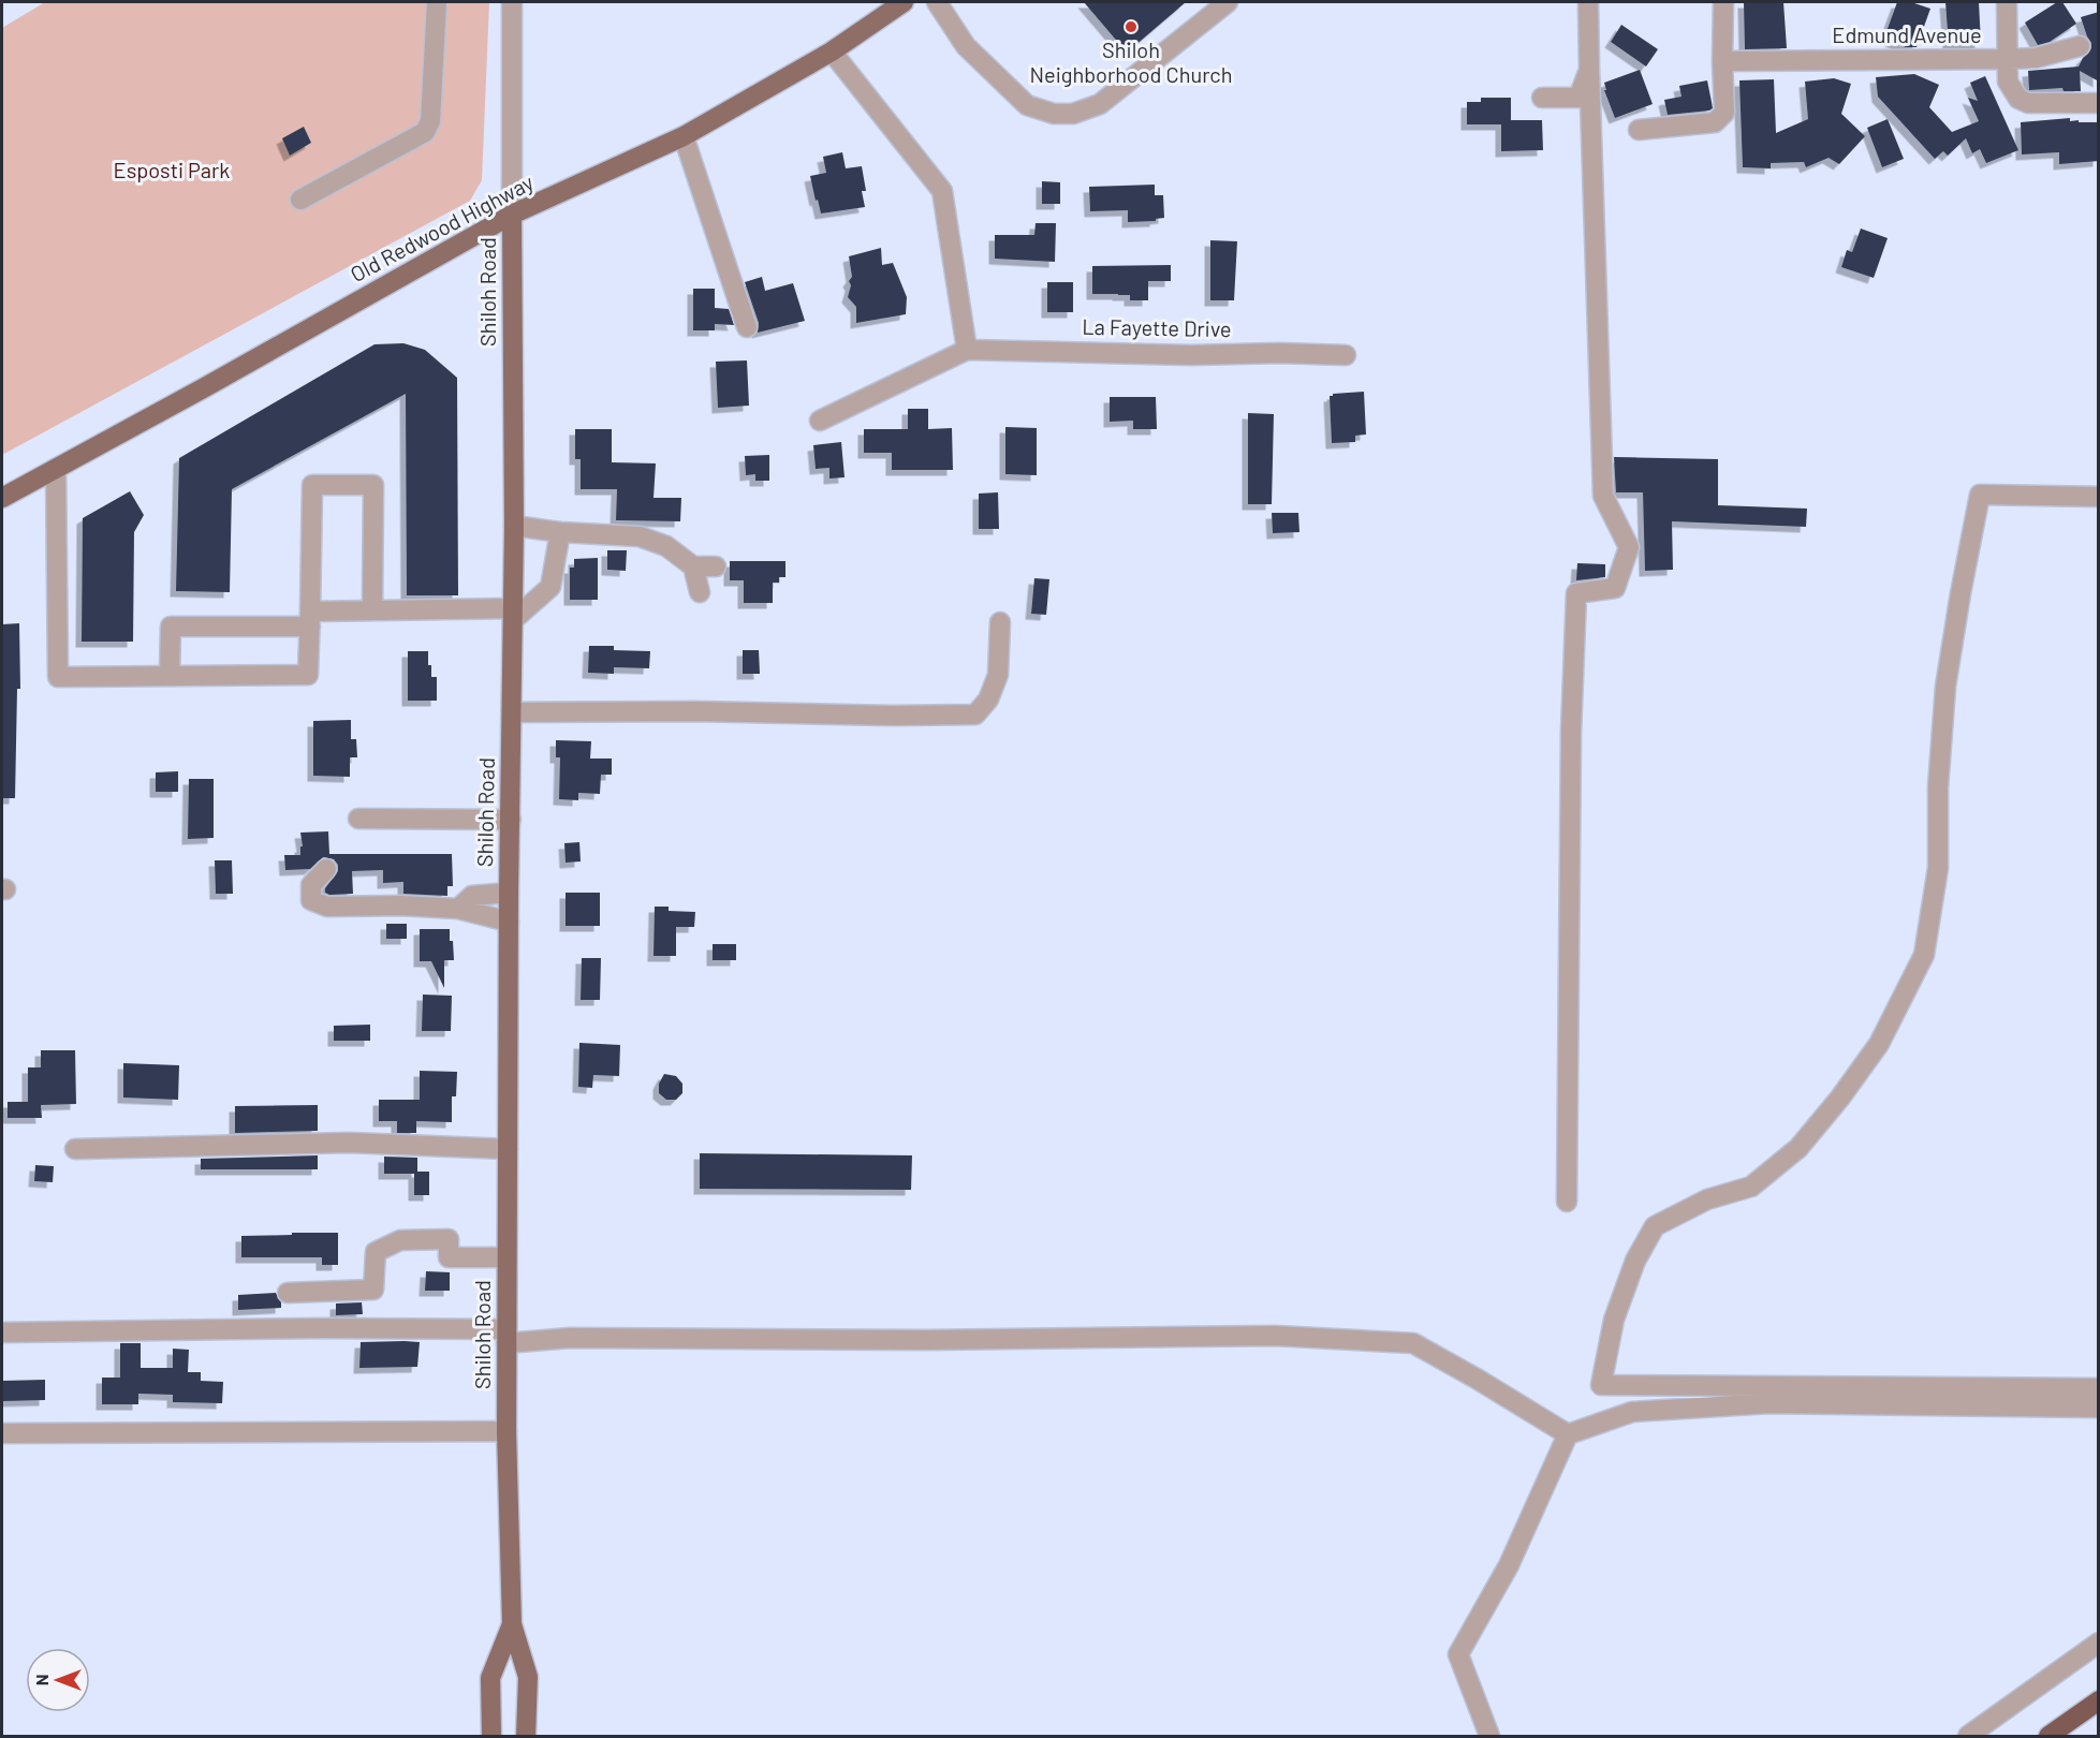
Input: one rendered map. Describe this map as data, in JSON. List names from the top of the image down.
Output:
{
  "streets": {
    "main road": ["Old Redwood Highway", "Shiloh Road"],
    "street": ["Edmund Avenue", "La Fayette Drive"]
  },
  "crossings": [
    ["Old Redwood Highway", "Shiloh Road"]
  ],
  "parks": ["Esposti Park"],
  "places": ["Shiloh Neighborhood Church"],
  "north": "left"
}
